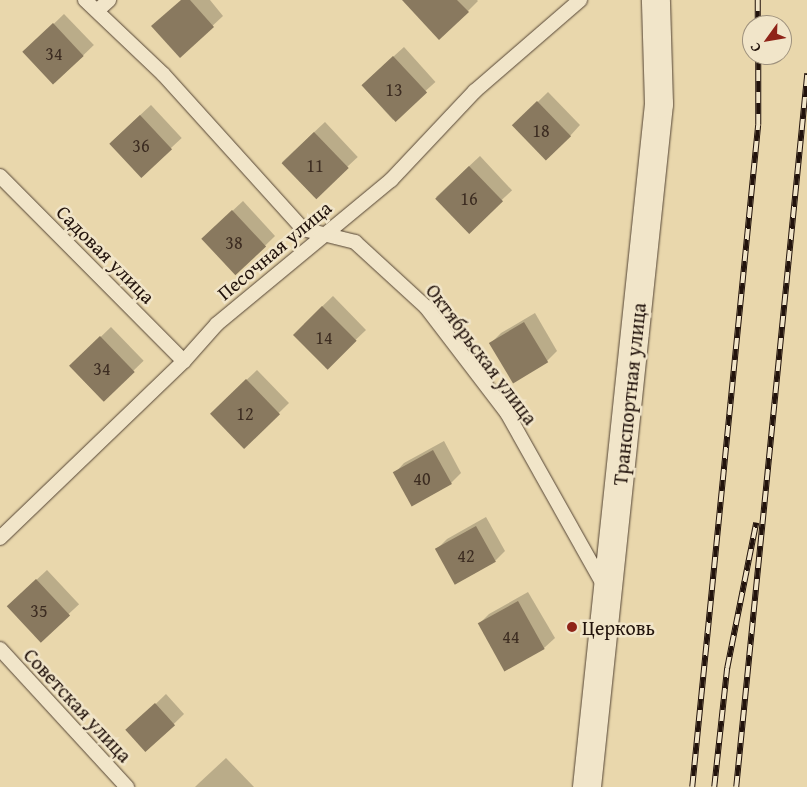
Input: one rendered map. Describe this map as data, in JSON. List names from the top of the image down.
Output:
{
  "streets": {
    "street": ["Транспортная улица"],
    "lane": [
      "Песочная улица",
      "Садовая улица",
      "Октябрьская улица",
      "Советская улица"
    ]
  },
  "crossings": [
    ["Песочная улица", "Садовая улица"],
    ["Песочная улица", "Октябрьская улица"],
    ["Октябрьская улица", "Транспортная улица"]
  ],
  "places": ["Церковь"],
  "house_numbers": [
    "34",
    "13",
    "18",
    "36",
    "11",
    "16",
    "38",
    "14",
    "34",
    "12",
    "40",
    "42",
    "35",
    "44"
  ],
  "north": "bottom left"
}
